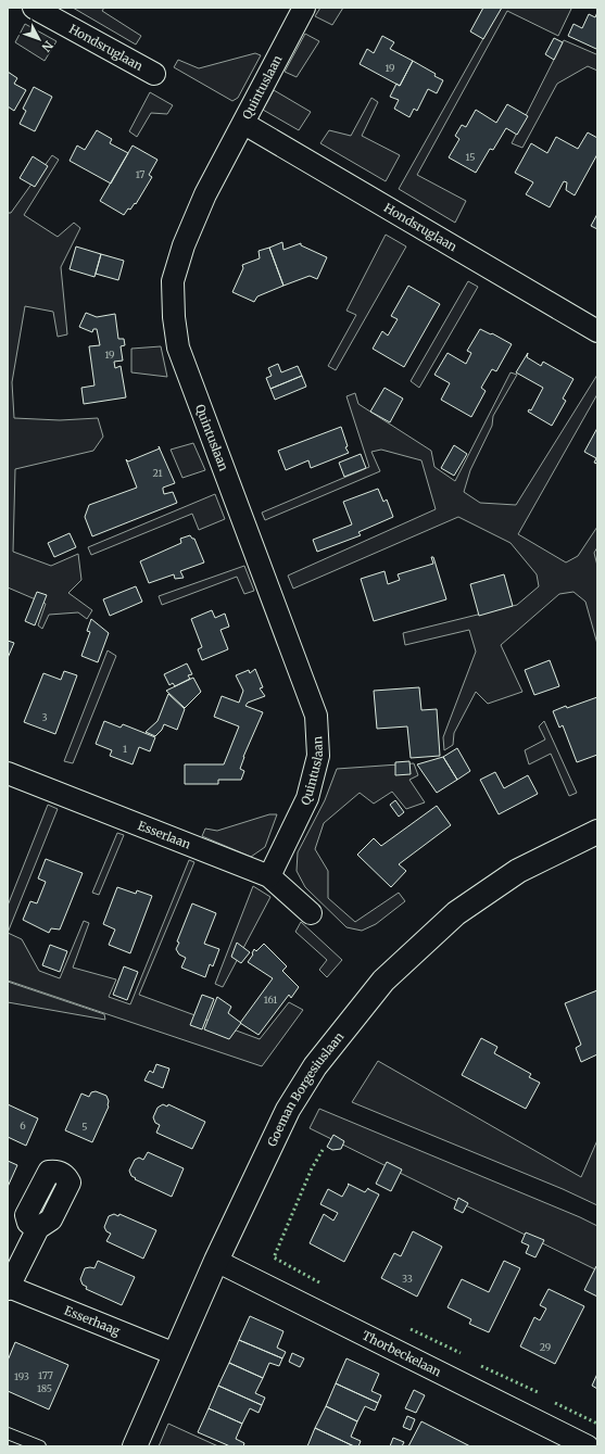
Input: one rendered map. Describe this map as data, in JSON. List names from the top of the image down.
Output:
{
  "streets": {
    "street": [
      "Hondsruglaan",
      "Quintuslaan",
      "Esserlaan",
      "Goeman Borgesiuslaan",
      "Esserhaag",
      "Thorbeckelaan"
    ]
  },
  "crossings": [
    ["Hondsruglaan", "Quintuslaan"],
    ["Quintuslaan", "Esserlaan"],
    ["Goeman Borgesiuslaan", "Esserhaag"],
    ["Goeman Borgesiuslaan", "Thorbeckelaan"]
  ],
  "house_numbers": [
    "19",
    "15",
    "17",
    "19",
    "21",
    "3",
    "1",
    "161",
    "6",
    "5",
    "33",
    "29",
    "177",
    "193",
    "185"
  ],
  "north": "bottom right"
}
